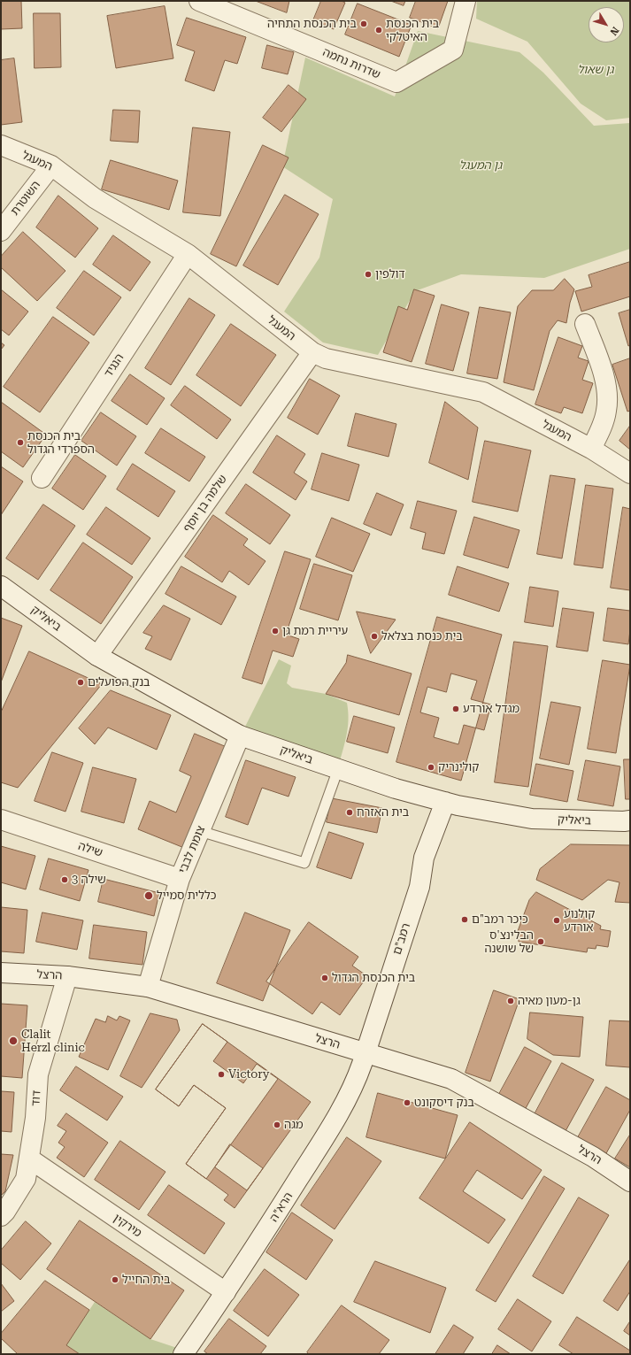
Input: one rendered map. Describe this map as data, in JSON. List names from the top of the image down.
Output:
{
  "streets": {
    "street": [
      "שדרות נחמה",
      "המעגל",
      "השוטרת",
      "הנגיד",
      "שלמה בן יוסף",
      "ביאליק",
      "שילה",
      "צומת לבבי",
      "רמב\"ם",
      "הרצל",
      "דוד",
      "הרא\"ה",
      "מירקין"
    ]
  },
  "crossings": [
    ["המעגל", "השוטרת"],
    ["המעגל", "הנגיד"],
    ["המעגל", "שלמה בן יוסף"],
    ["שלמה בן יוסף", "ביאליק"],
    ["ביאליק", "צומת לבבי"],
    ["ביאליק", "רמב\"ם"],
    ["שילה", "צומת לבבי"],
    ["צומת לבבי", "הרצל"],
    ["רמב\"ם", "הרצל"],
    ["רמב\"ם", "הרא\"ה"],
    ["הרצל", "דוד"],
    ["הרצל", "הרא\"ה"],
    ["דוד", "מירקין"],
    ["הרא\"ה", "מירקין"]
  ],
  "parks": ["גן שאול", "גן המעגל"],
  "places": [
    "בית הכנסת התחיה",
    "בית הכנסת האיטלקי",
    "דולפין",
    "בית הכנסת הספרדי הגדול",
    "עיריית רמת גן",
    "בית כנסת בצלאל",
    "בנק הפועלים",
    "מגדל אורדע",
    "קולינריק",
    "בית האזרח",
    "שילה 3",
    "כללית סמייל",
    "כיכר רמב\"ם",
    "קולנוע אורדע",
    "הבלינצ'ס של שושנה",
    "בית הכנסת הגדול",
    "גן-מעון מאיה",
    "Clalit Herzl clinic",
    "Victory",
    "בנק דיסקונט",
    "מגה",
    "בית החייל"
  ],
  "north": "bottom right"
}
